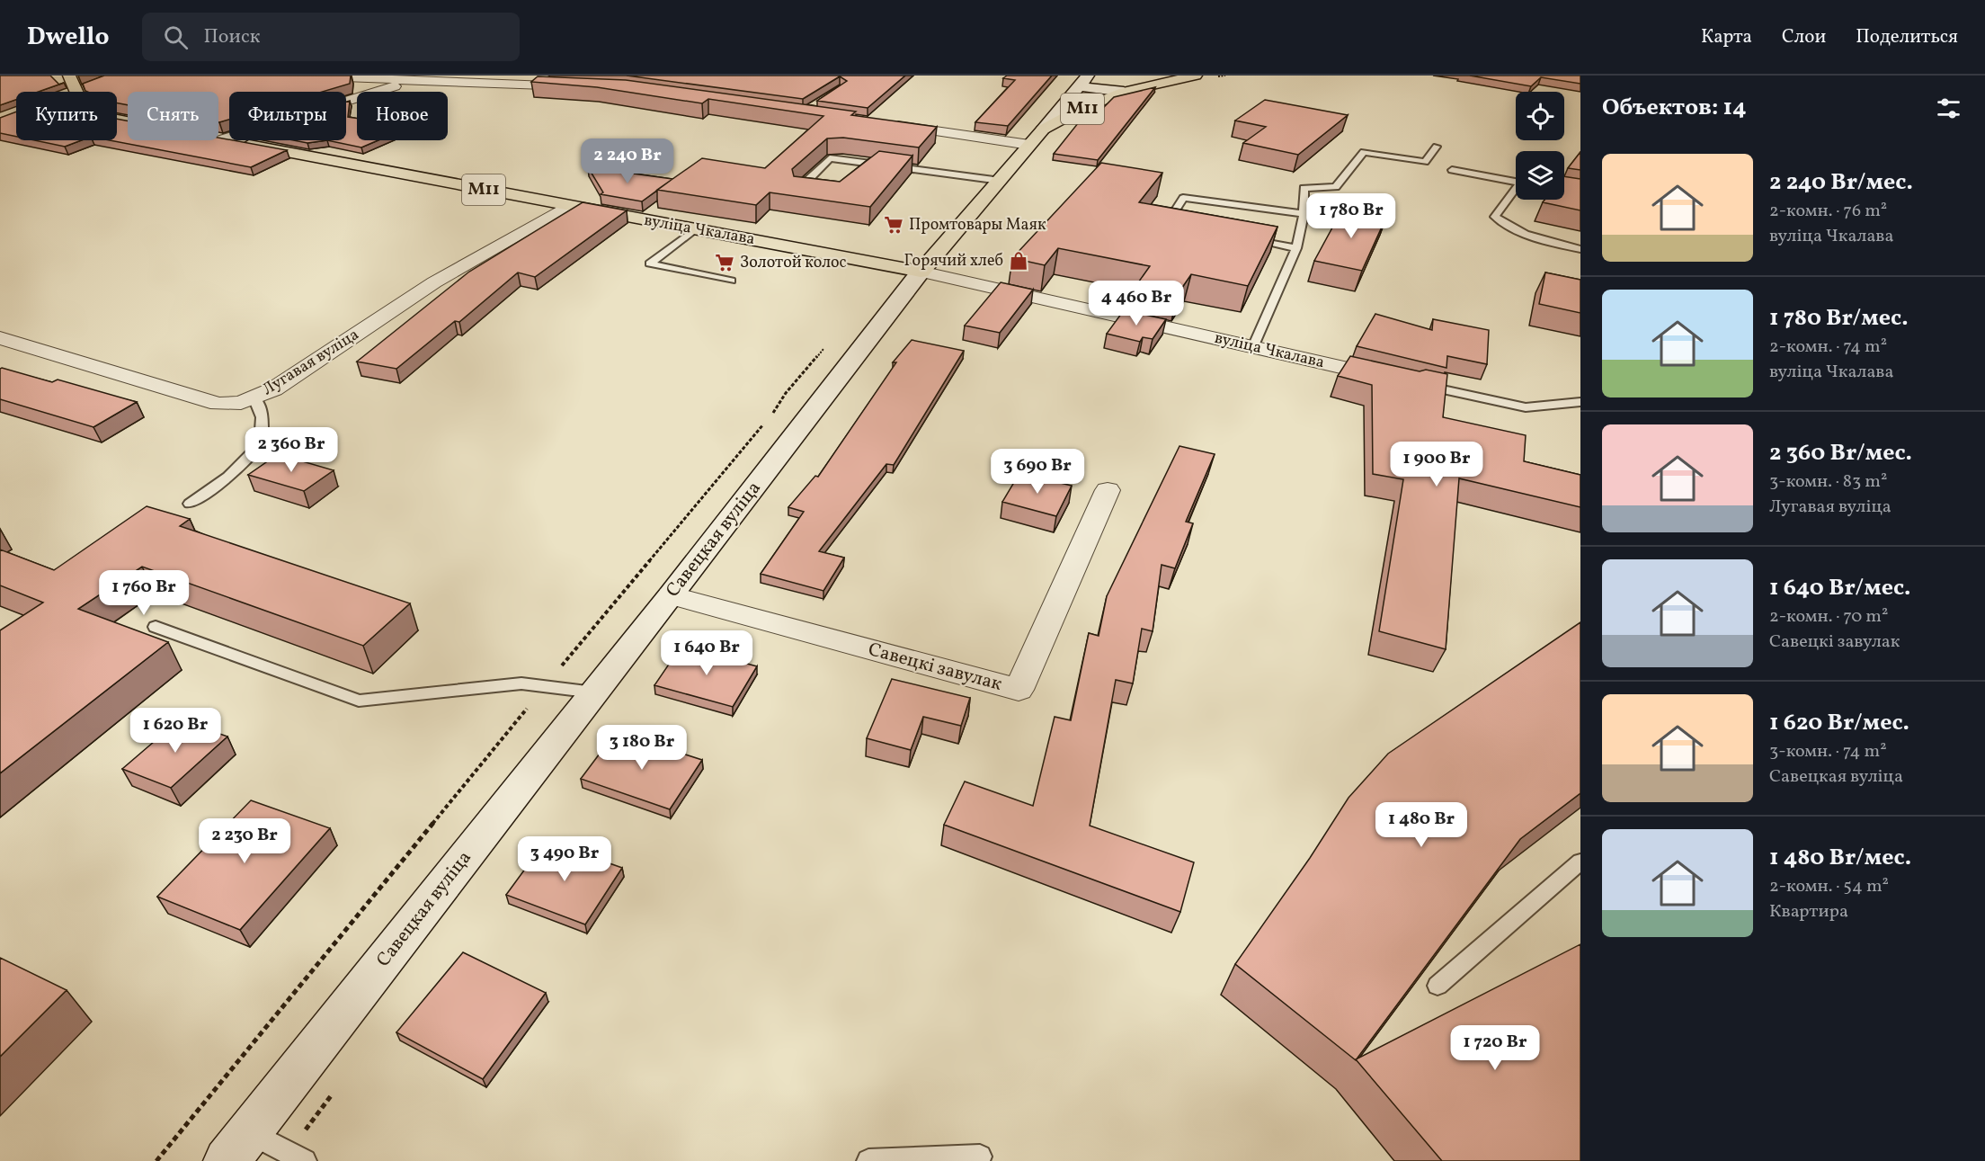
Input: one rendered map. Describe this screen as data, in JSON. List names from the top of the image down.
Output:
{
  "streets": {
    "highway": ["М11", "вуліца Чкалава", "Савецкая вуліца"],
    "street": ["Лугавая вуліца", "Савецкі завулак"]
  },
  "crossings": [
    ["М11", "Савецкая вуліца"],
    ["вуліца Чкалава", "Лугавая вуліца"],
    ["вуліца Чкалава", "Савецкая вуліца"],
    ["Савецкая вуліца", "Савецкі завулак"]
  ],
  "places": {
    "supermarket": ["Промтовары Маяк", "Золотой колос"],
    "shop": ["Горячий хлеб"]
  },
  "page": {
    "header": "Dwello",
    "search": "Поиск",
    "nav": ["Карта", "Слои", "Поделиться"],
    "heading": "Объектов: 14",
    "chip": [
      "Купить",
      "Снять",
      "Фильтры",
      "Новое"
    ],
    "price": [
      "2 240 Br",
      "1 780 Br",
      "4 460 Br",
      "2 360 Br",
      "1 900 Br",
      "3 690 Br",
      "1 760 Br",
      "1 640 Br",
      "1 620 Br",
      "3 180 Br",
      "1 480 Br",
      "2 230 Br",
      "3 490 Br",
      "1 720 Br"
    ],
    "list": [
      {
        "name": "2 240 Br/мес.",
        "note": "2-комн. · 76 m² · вуліца Чкалава"
      },
      {
        "name": "1 780 Br/мес.",
        "note": "2-комн. · 74 m² · вуліца Чкалава"
      },
      {
        "name": "2 360 Br/мес.",
        "note": "3-комн. · 83 m² · Лугавая вуліца"
      },
      {
        "name": "1 640 Br/мес.",
        "note": "2-комн. · 70 m² · Савецкі завулак"
      },
      {
        "name": "1 620 Br/мес.",
        "note": "3-комн. · 74 m² · Савецкая вуліца"
      },
      {
        "name": "1 480 Br/мес.",
        "note": "2-комн. · 54 m² · Квартира"
      }
    ]
  }
}
